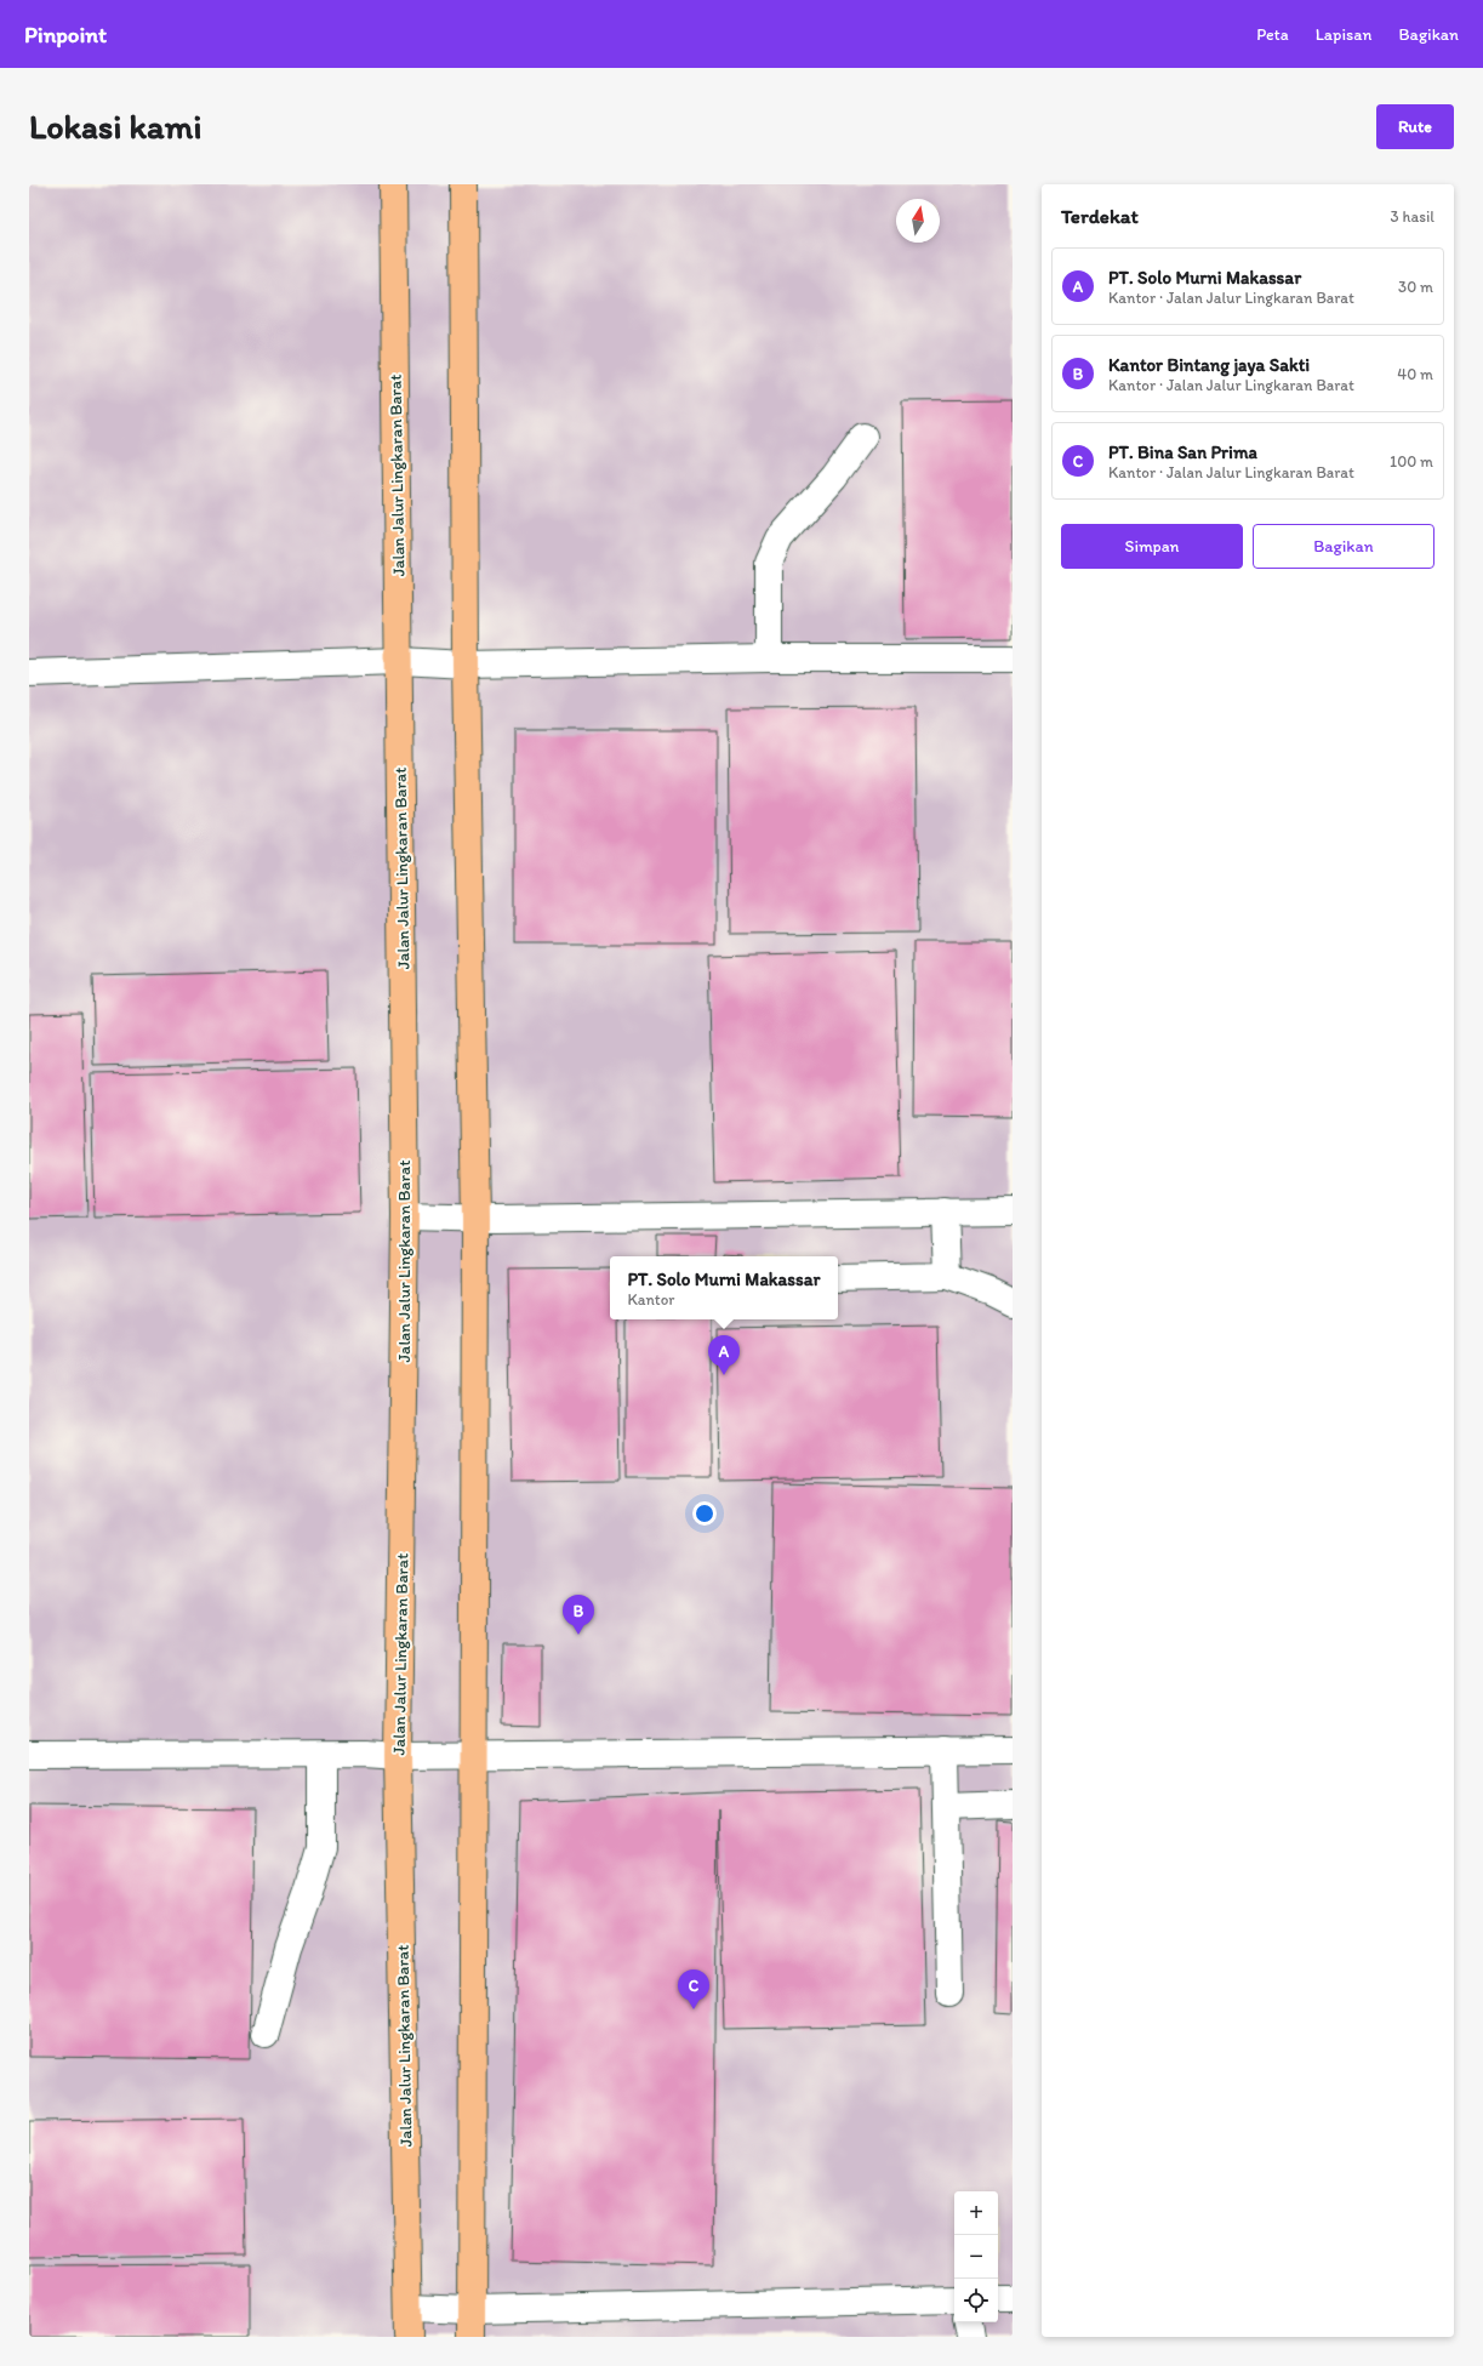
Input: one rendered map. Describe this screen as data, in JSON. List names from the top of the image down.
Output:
{
  "streets": {
    "main road": ["Jalan Jalur Lingkaran Barat"]
  },
  "north": "top",
  "page": {
    "header": "Pinpoint",
    "nav": ["Peta", "Lapisan", "Bagikan"],
    "buttons": [
      "Rute",
      ["Simpan", "Bagikan"]
    ],
    "title": "Lokasi kami",
    "heading": ["Terdekat", "3 hasil"],
    "list": [
      {
        "mark": "A",
        "name": "PT. Solo Murni Makassar",
        "note": "Kantor · Jalan Jalur Lingkaran Barat",
        "value": "30 m"
      },
      {
        "mark": "B",
        "name": "Kantor Bintang jaya Sakti",
        "note": "Kantor · Jalan Jalur Lingkaran Barat",
        "value": "40 m"
      },
      {
        "mark": "C",
        "name": "PT. Bina San Prima",
        "note": "Kantor · Jalan Jalur Lingkaran Barat",
        "value": "100 m"
      }
    ],
    "popup": ["PT. Solo Murni Makassar", "Kantor"],
    "pins": ["A", "B", "C"],
    "map_buttons": ["+", "−"]
  }
}
